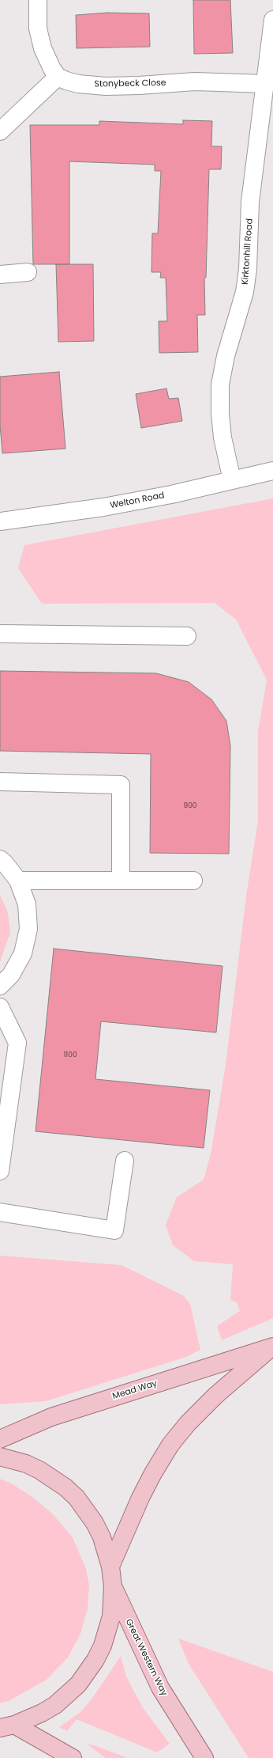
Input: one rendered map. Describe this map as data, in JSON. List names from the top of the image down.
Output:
{
  "streets": {
    "main road": ["Mead Way", "Great Western Way"],
    "street": ["Stonybeck Close", "Kirktonhill Road", "Welton Road"]
  },
  "crossings": [
    ["Stonybeck Close", "Kirktonhill Road"],
    ["Kirktonhill Road", "Welton Road"]
  ],
  "house_numbers": ["900", "1100"]
}
